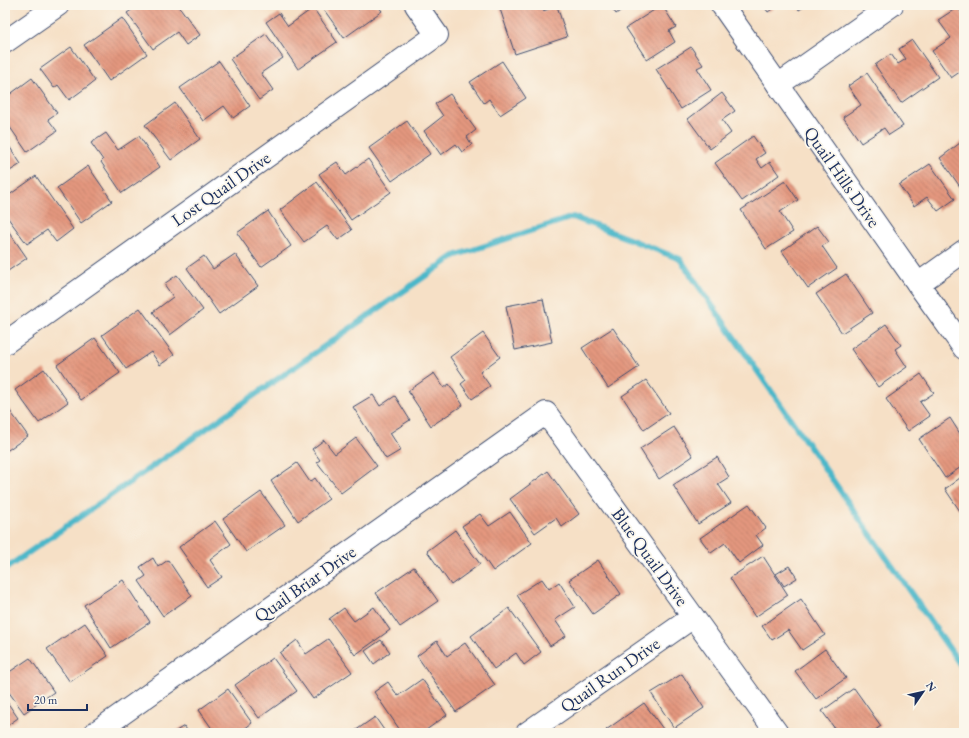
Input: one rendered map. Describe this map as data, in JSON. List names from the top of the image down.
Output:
{
  "streets": {
    "street": [
      "Quail Hills Drive",
      "Lost Quail Drive",
      "Blue Quail Drive",
      "Quail Briar Drive",
      "Quail Run Drive"
    ]
  },
  "crossings": [
    ["Blue Quail Drive", "Quail Briar Drive"],
    ["Blue Quail Drive", "Quail Run Drive"]
  ],
  "scale_bar": "20 m",
  "north": "top right"
}
